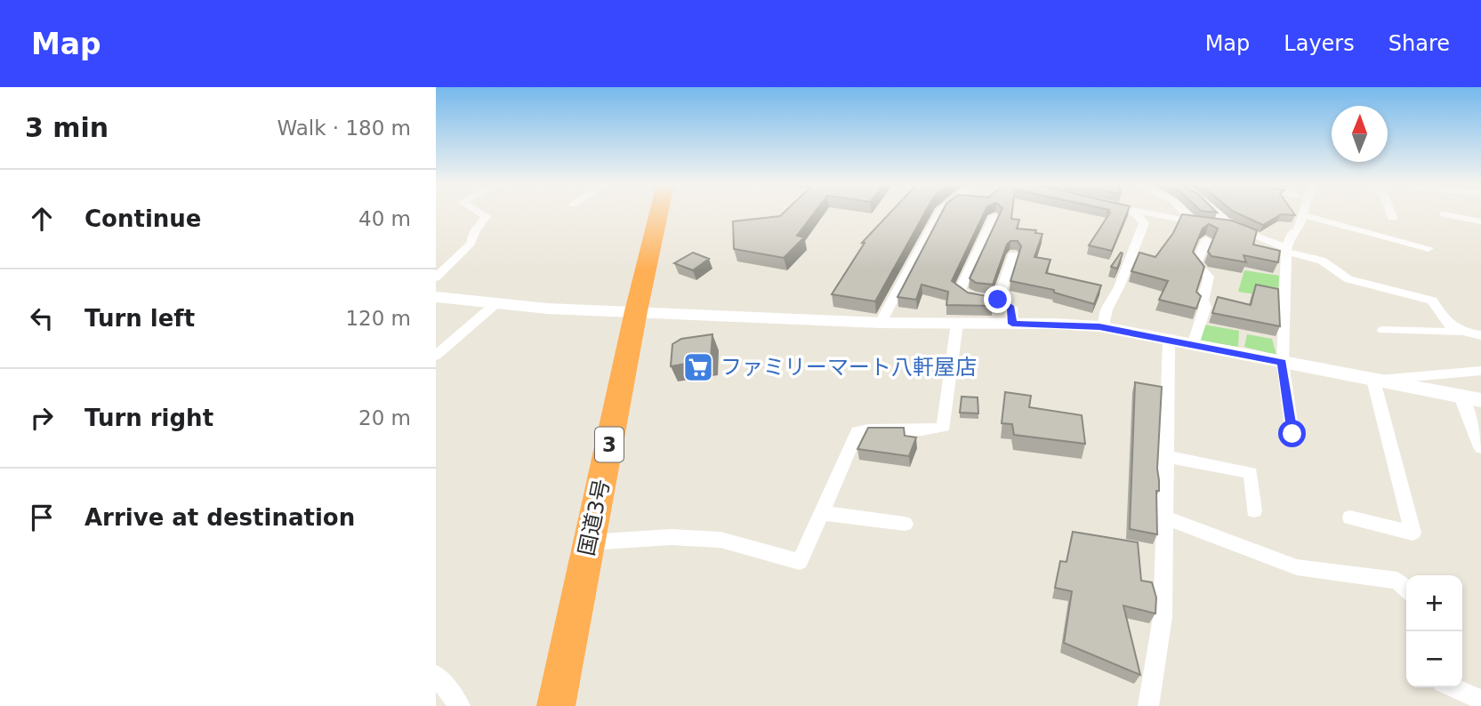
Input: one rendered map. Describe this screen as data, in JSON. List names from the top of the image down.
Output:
{
  "streets": {
    "highway": ["3", "国道3号"]
  },
  "places": {
    "supermarket": ["ファミリーマート八軒屋店"]
  },
  "north": "top",
  "page": {
    "header": "Map",
    "nav": ["Map", "Layers", "Share"],
    "heading": ["3 min", "Walk · 180 m"],
    "list": [
      ["Continue", "40 m"],
      ["Turn left", "120 m"],
      ["Turn right", "20 m"],
      "Arrive at destination"
    ],
    "map_buttons": ["+", "−"]
  }
}
